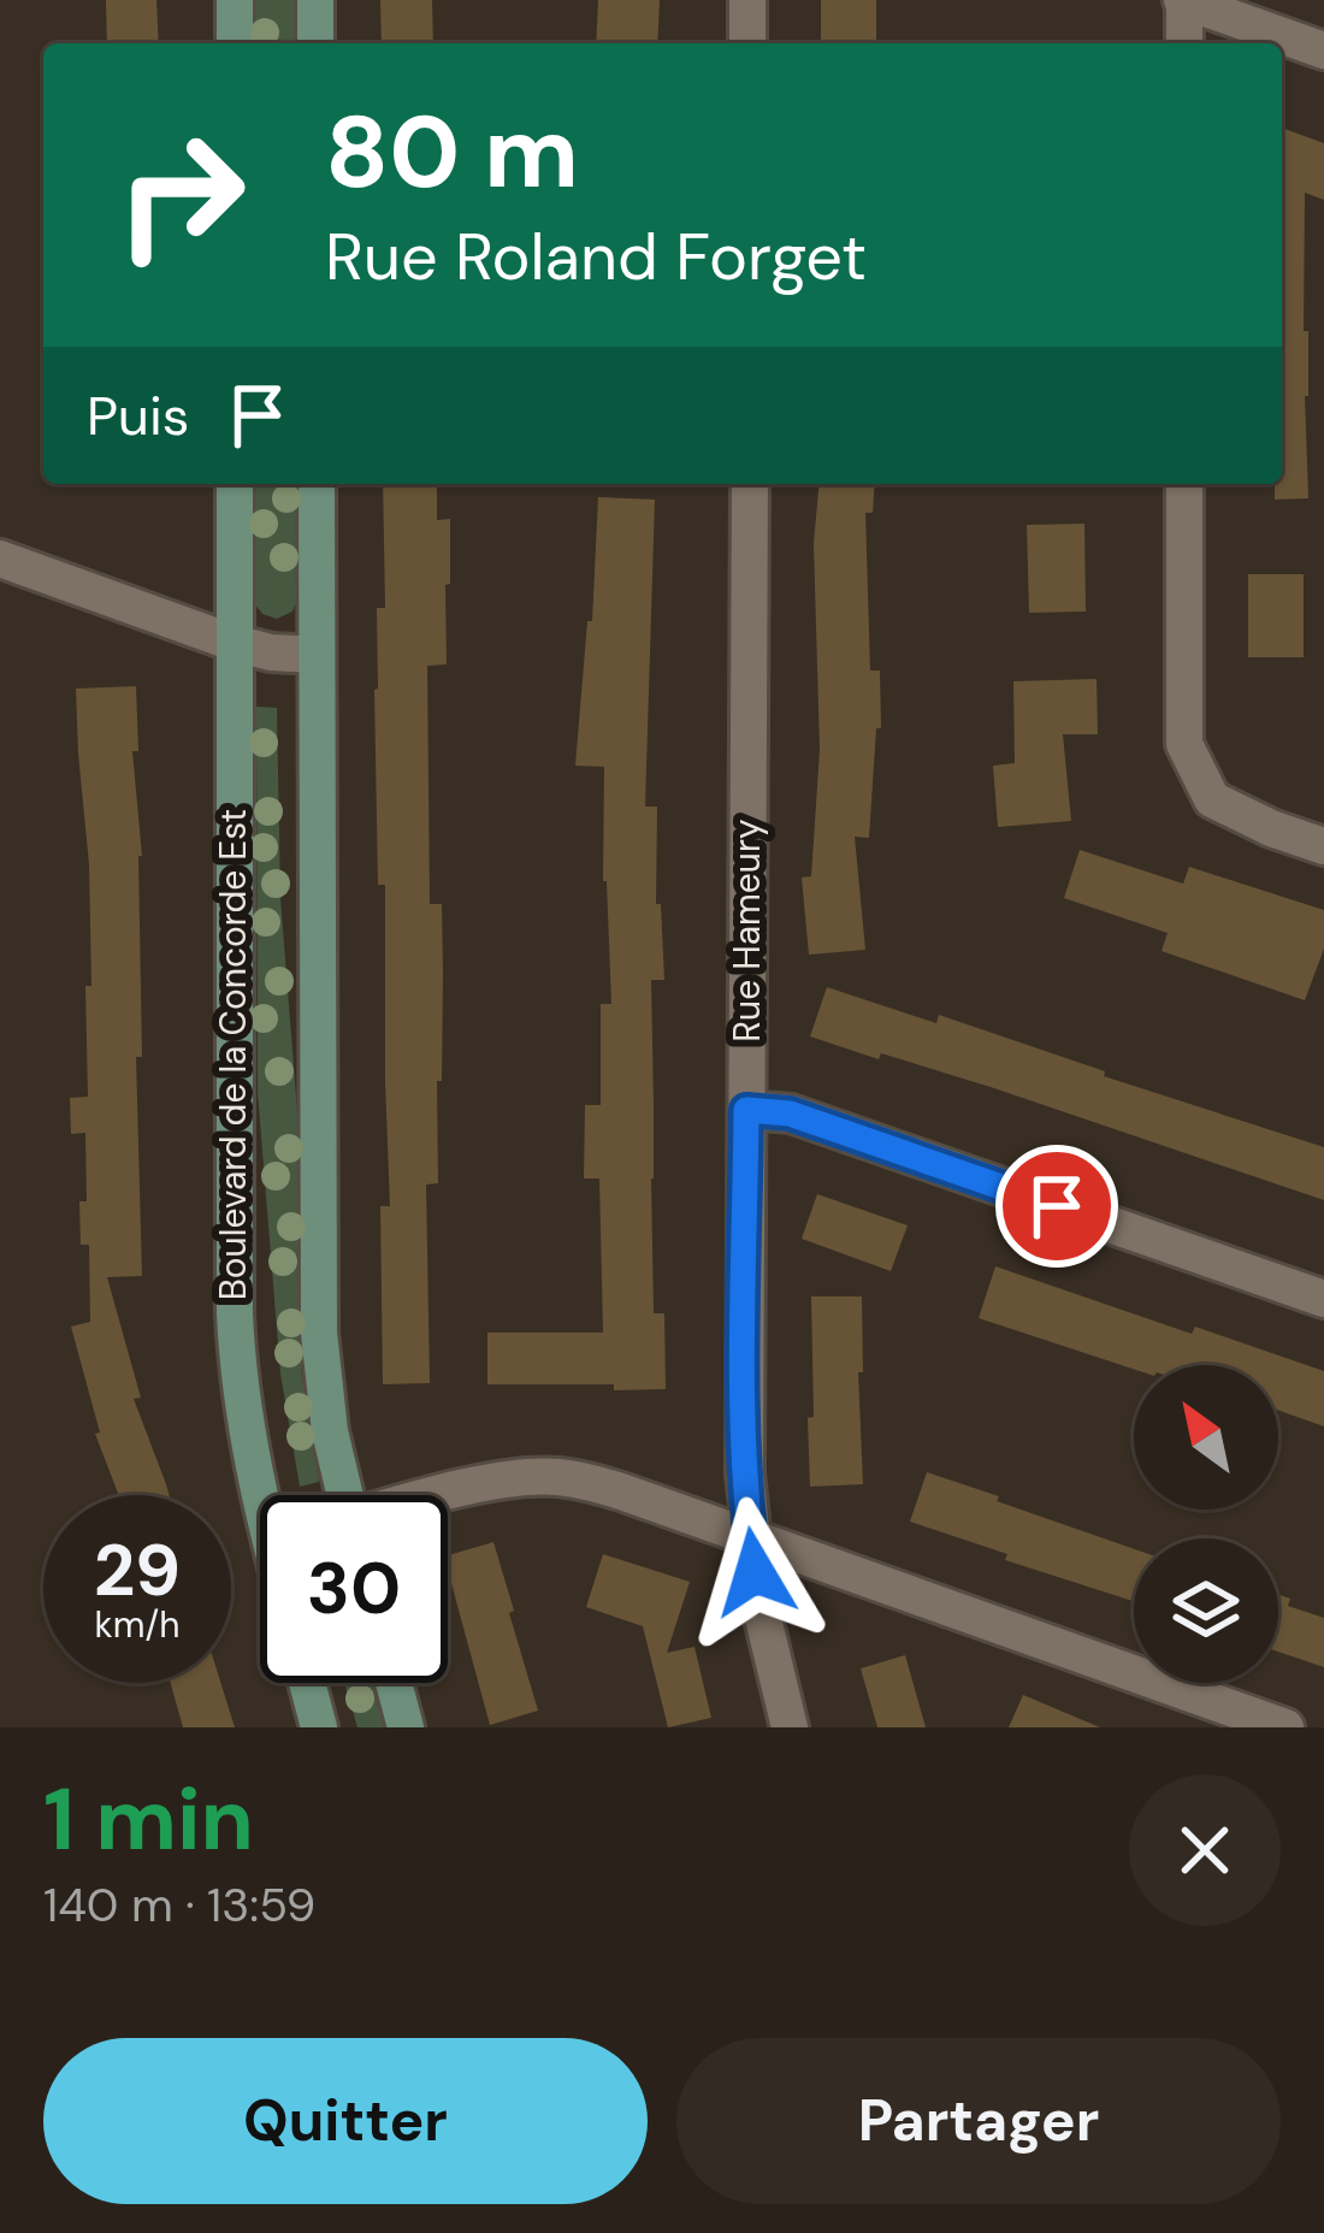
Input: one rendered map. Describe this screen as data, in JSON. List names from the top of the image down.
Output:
{
  "streets": {
    "street": ["Rue Hameury", "Boulevard de la Concorde Est"]
  },
  "north": "top left",
  "page": {
    "turn": ["80 m", "Rue Roland Forget"],
    "then": "Puis",
    "speed": "29 km/h",
    "limit": "30",
    "heading": ["1 min", "140 m · 13:59"],
    "buttons": ["Quitter", "Partager"]
  }
}
